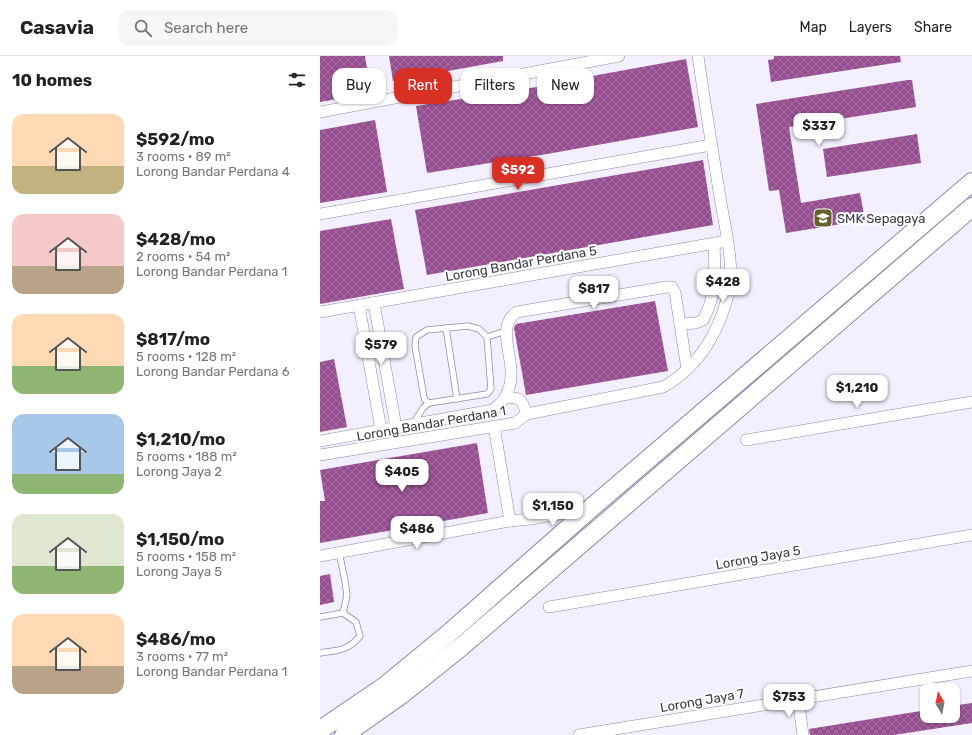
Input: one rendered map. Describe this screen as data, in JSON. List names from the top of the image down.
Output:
{
  "streets": {
    "street": [
      "Lorong Bandar Perdana 5",
      "Lorong Bandar Perdana 1",
      "Lorong Jaya 5",
      "Lorong Jaya 7"
    ]
  },
  "crossings": [
    ["Lorong Bandar Perdana 5", "Lorong Bandar Perdana 1"]
  ],
  "places": {
    "school or university": ["SMK Sepagaya"]
  },
  "north": "top",
  "page": {
    "header": "Casavia",
    "search": "Search here",
    "nav": ["Map", "Layers", "Share"],
    "heading": "10 homes",
    "chip": [
      "Buy",
      "Rent",
      "Filters",
      "New"
    ],
    "list": [
      {
        "name": "$592/mo",
        "note": "3 rooms · 89 m² · Lorong Bandar Perdana 4"
      },
      {
        "name": "$428/mo",
        "note": "2 rooms · 54 m² · Lorong Bandar Perdana 1"
      },
      {
        "name": "$817/mo",
        "note": "5 rooms · 128 m² · Lorong Bandar Perdana 6"
      },
      {
        "name": "$1,210/mo",
        "note": "5 rooms · 188 m² · Lorong Jaya 2"
      },
      {
        "name": "$1,150/mo",
        "note": "5 rooms · 158 m² · Lorong Jaya 5"
      },
      {
        "name": "$486/mo",
        "note": "3 rooms · 77 m² · Lorong Bandar Perdana 1"
      }
    ],
    "price": [
      "$337",
      "$592",
      "$428",
      "$817",
      "$579",
      "$1,210",
      "$405",
      "$1,150",
      "$486",
      "$753"
    ]
  }
}
